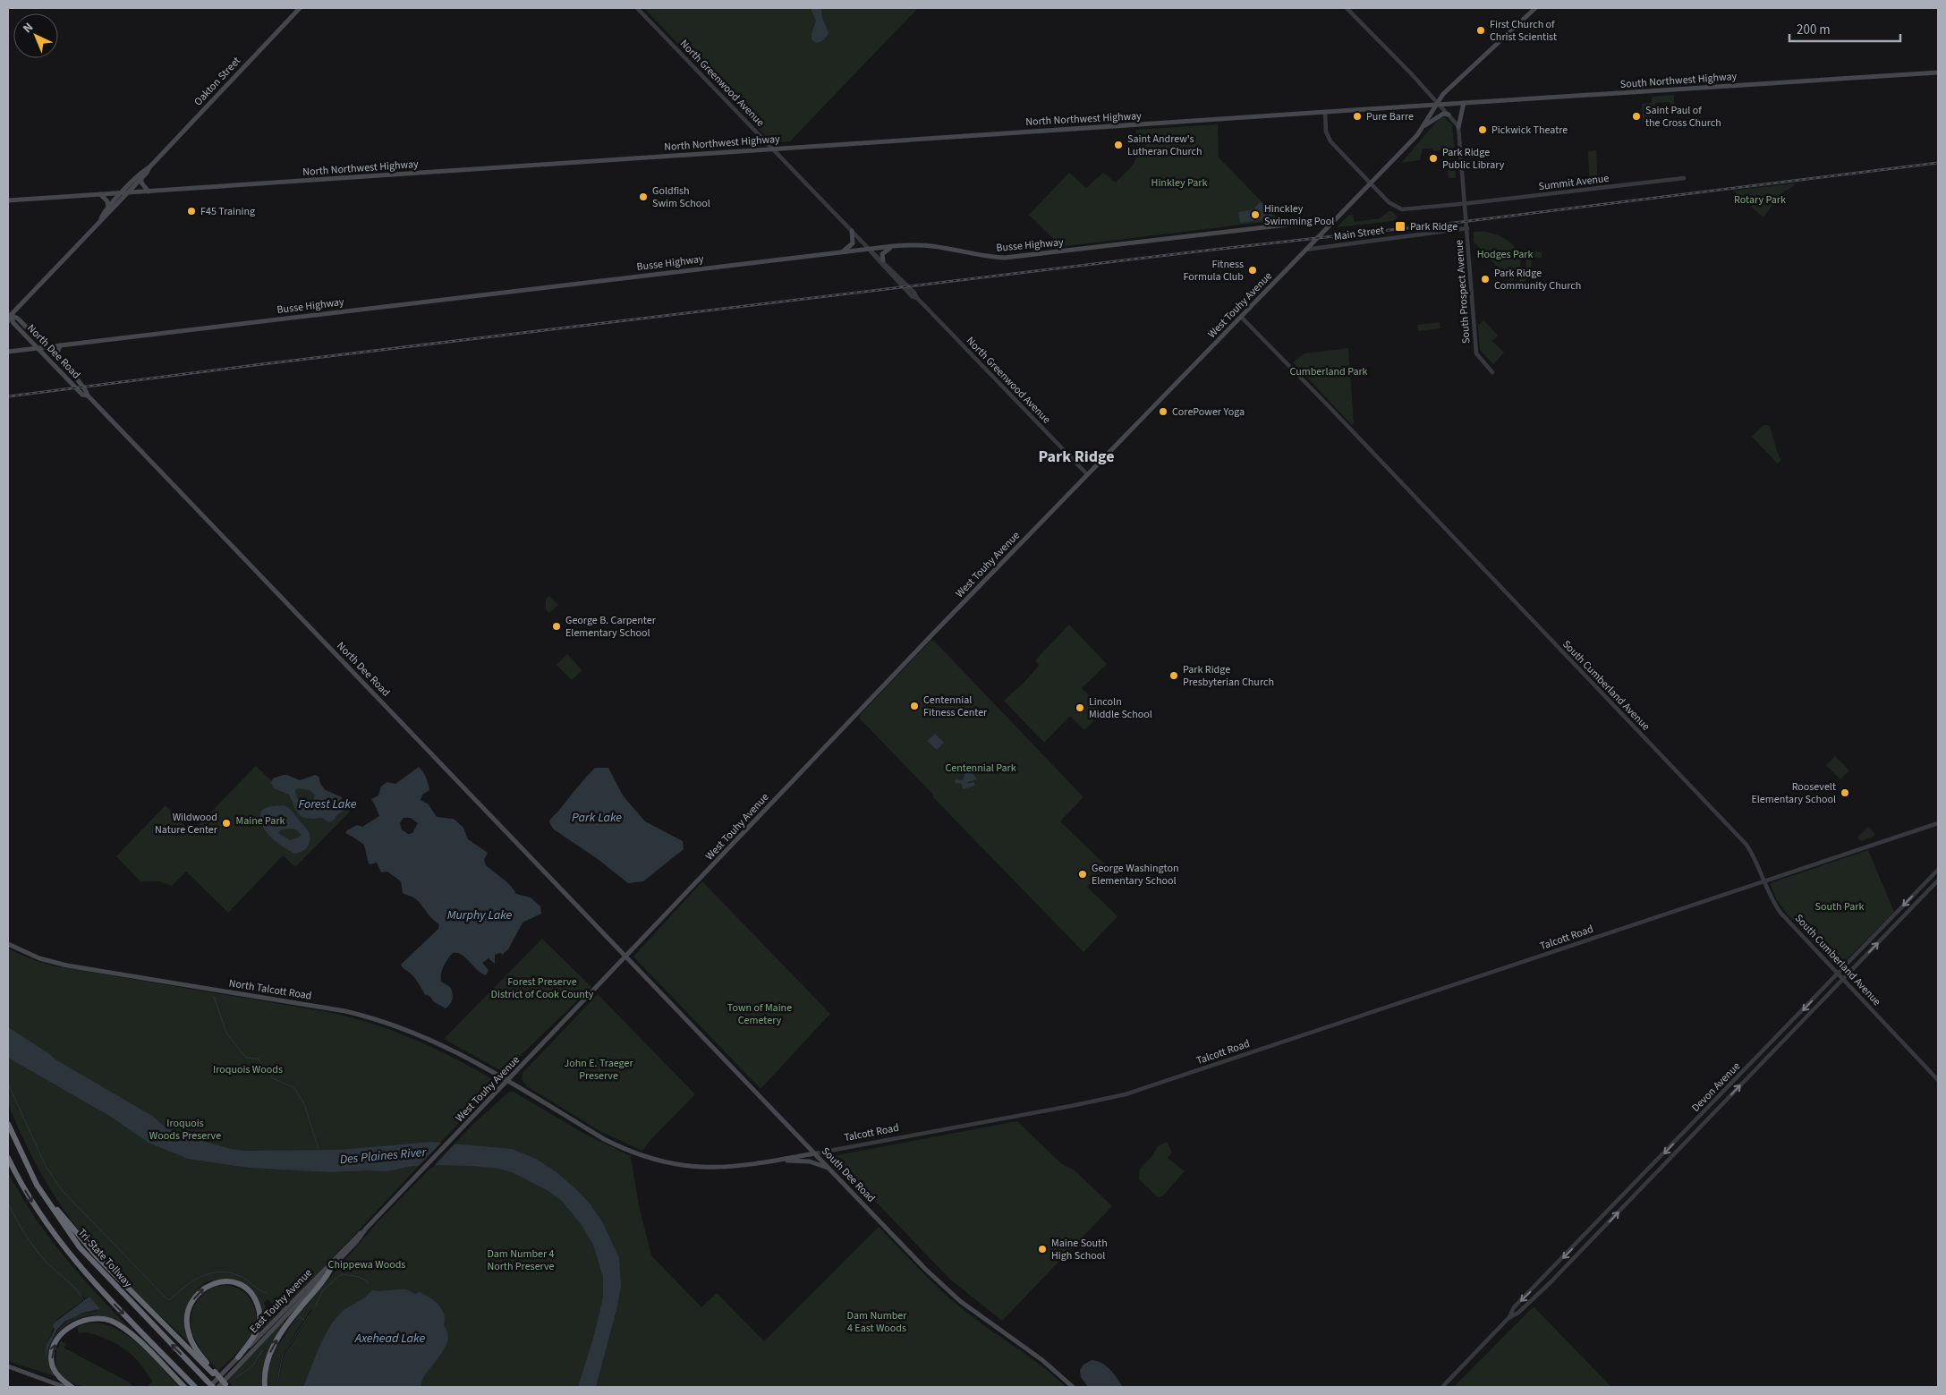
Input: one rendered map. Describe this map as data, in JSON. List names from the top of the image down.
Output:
{
  "streets": {
    "highway": ["Tri-State Tollway"],
    "main road": [
      "South Northwest Highway",
      "Oakton Street",
      "North Northwest Highway",
      "Busse Highway",
      "West Touhy Avenue",
      "North Dee Road",
      "Talcott Road",
      "North Talcott Road",
      "South Dee Road",
      "East Touhy Avenue"
    ],
    "street": [
      "North Greenwood Avenue",
      "Summit Avenue",
      "Main Street",
      "South Prospect Avenue",
      "South Cumberland Avenue",
      "Devon Avenue"
    ]
  },
  "crossings": [
    ["South Northwest Highway", "North Northwest Highway"],
    ["South Northwest Highway", "West Touhy Avenue"],
    ["Oakton Street", "North Northwest Highway"],
    ["Oakton Street", "North Dee Road"],
    ["North Greenwood Avenue", "North Northwest Highway"],
    ["North Greenwood Avenue", "Busse Highway"],
    ["North Greenwood Avenue", "West Touhy Avenue"],
    ["North Northwest Highway", "Summit Avenue"],
    ["North Northwest Highway", "West Touhy Avenue"],
    ["Summit Avenue", "South Prospect Avenue"],
    ["Summit Avenue", "West Touhy Avenue"],
    ["Main Street", "South Prospect Avenue"],
    ["Main Street", "West Touhy Avenue"],
    ["Busse Highway", "West Touhy Avenue"],
    ["Busse Highway", "North Dee Road"],
    ["West Touhy Avenue", "North Dee Road"],
    ["West Touhy Avenue", "South Cumberland Avenue"],
    ["West Touhy Avenue", "Talcott Road"],
    ["West Touhy Avenue", "North Talcott Road"],
    ["West Touhy Avenue", "South Dee Road"],
    ["West Touhy Avenue", "East Touhy Avenue"],
    ["North Dee Road", "South Dee Road"],
    ["South Cumberland Avenue", "Talcott Road"],
    ["South Cumberland Avenue", "Devon Avenue"],
    ["Talcott Road", "North Talcott Road"],
    ["Talcott Road", "South Dee Road"],
    ["Tri-State Tollway", "East Touhy Avenue"]
  ],
  "districts": ["Park Ridge"],
  "water": [
    "Forest Lake",
    "Park Lake",
    "Murphy Lake",
    "Des Plaines River",
    "Axehead Lake"
  ],
  "parks": [
    "Hinkley Park",
    "Rotary Park",
    "Hodges Park",
    "Cumberland Park",
    "Centennial Park",
    "Maine Park",
    "South Park",
    "Forest Preserve District of Cook County",
    "Town of Maine Cemetery",
    "John E. Traeger Preserve",
    "Iroquois Woods",
    "Iroquois Woods Preserve",
    "Dam Number 4 North Preserve",
    "Chippewa Woods",
    "Dam Number 4 East Woods"
  ],
  "places": {
    "other": [
      "First Church of Christ Scientist",
      "Pure Barre",
      "Saint Paul of the Cross Church",
      "Pickwick Theatre",
      "Saint Andrew's Lutheran Church",
      "Park Ridge Public Library",
      "Goldfish Swim School",
      "F45 Training",
      "Hinckley Swimming Pool",
      "Fitness Formula Club",
      "Park Ridge Community Church",
      "CorePower Yoga",
      "George B. Carpenter Elementary School",
      "Park Ridge Presbyterian Church",
      "Centennial Fitness Center",
      "Lincoln Middle School",
      "Roosevelt Elementary School",
      "Wildwood Nature Center",
      "George Washington Elementary School",
      "Maine South High School"
    ],
    "transit": ["Park Ridge"]
  },
  "scale_bar": "200 m",
  "north": "top left"
}
